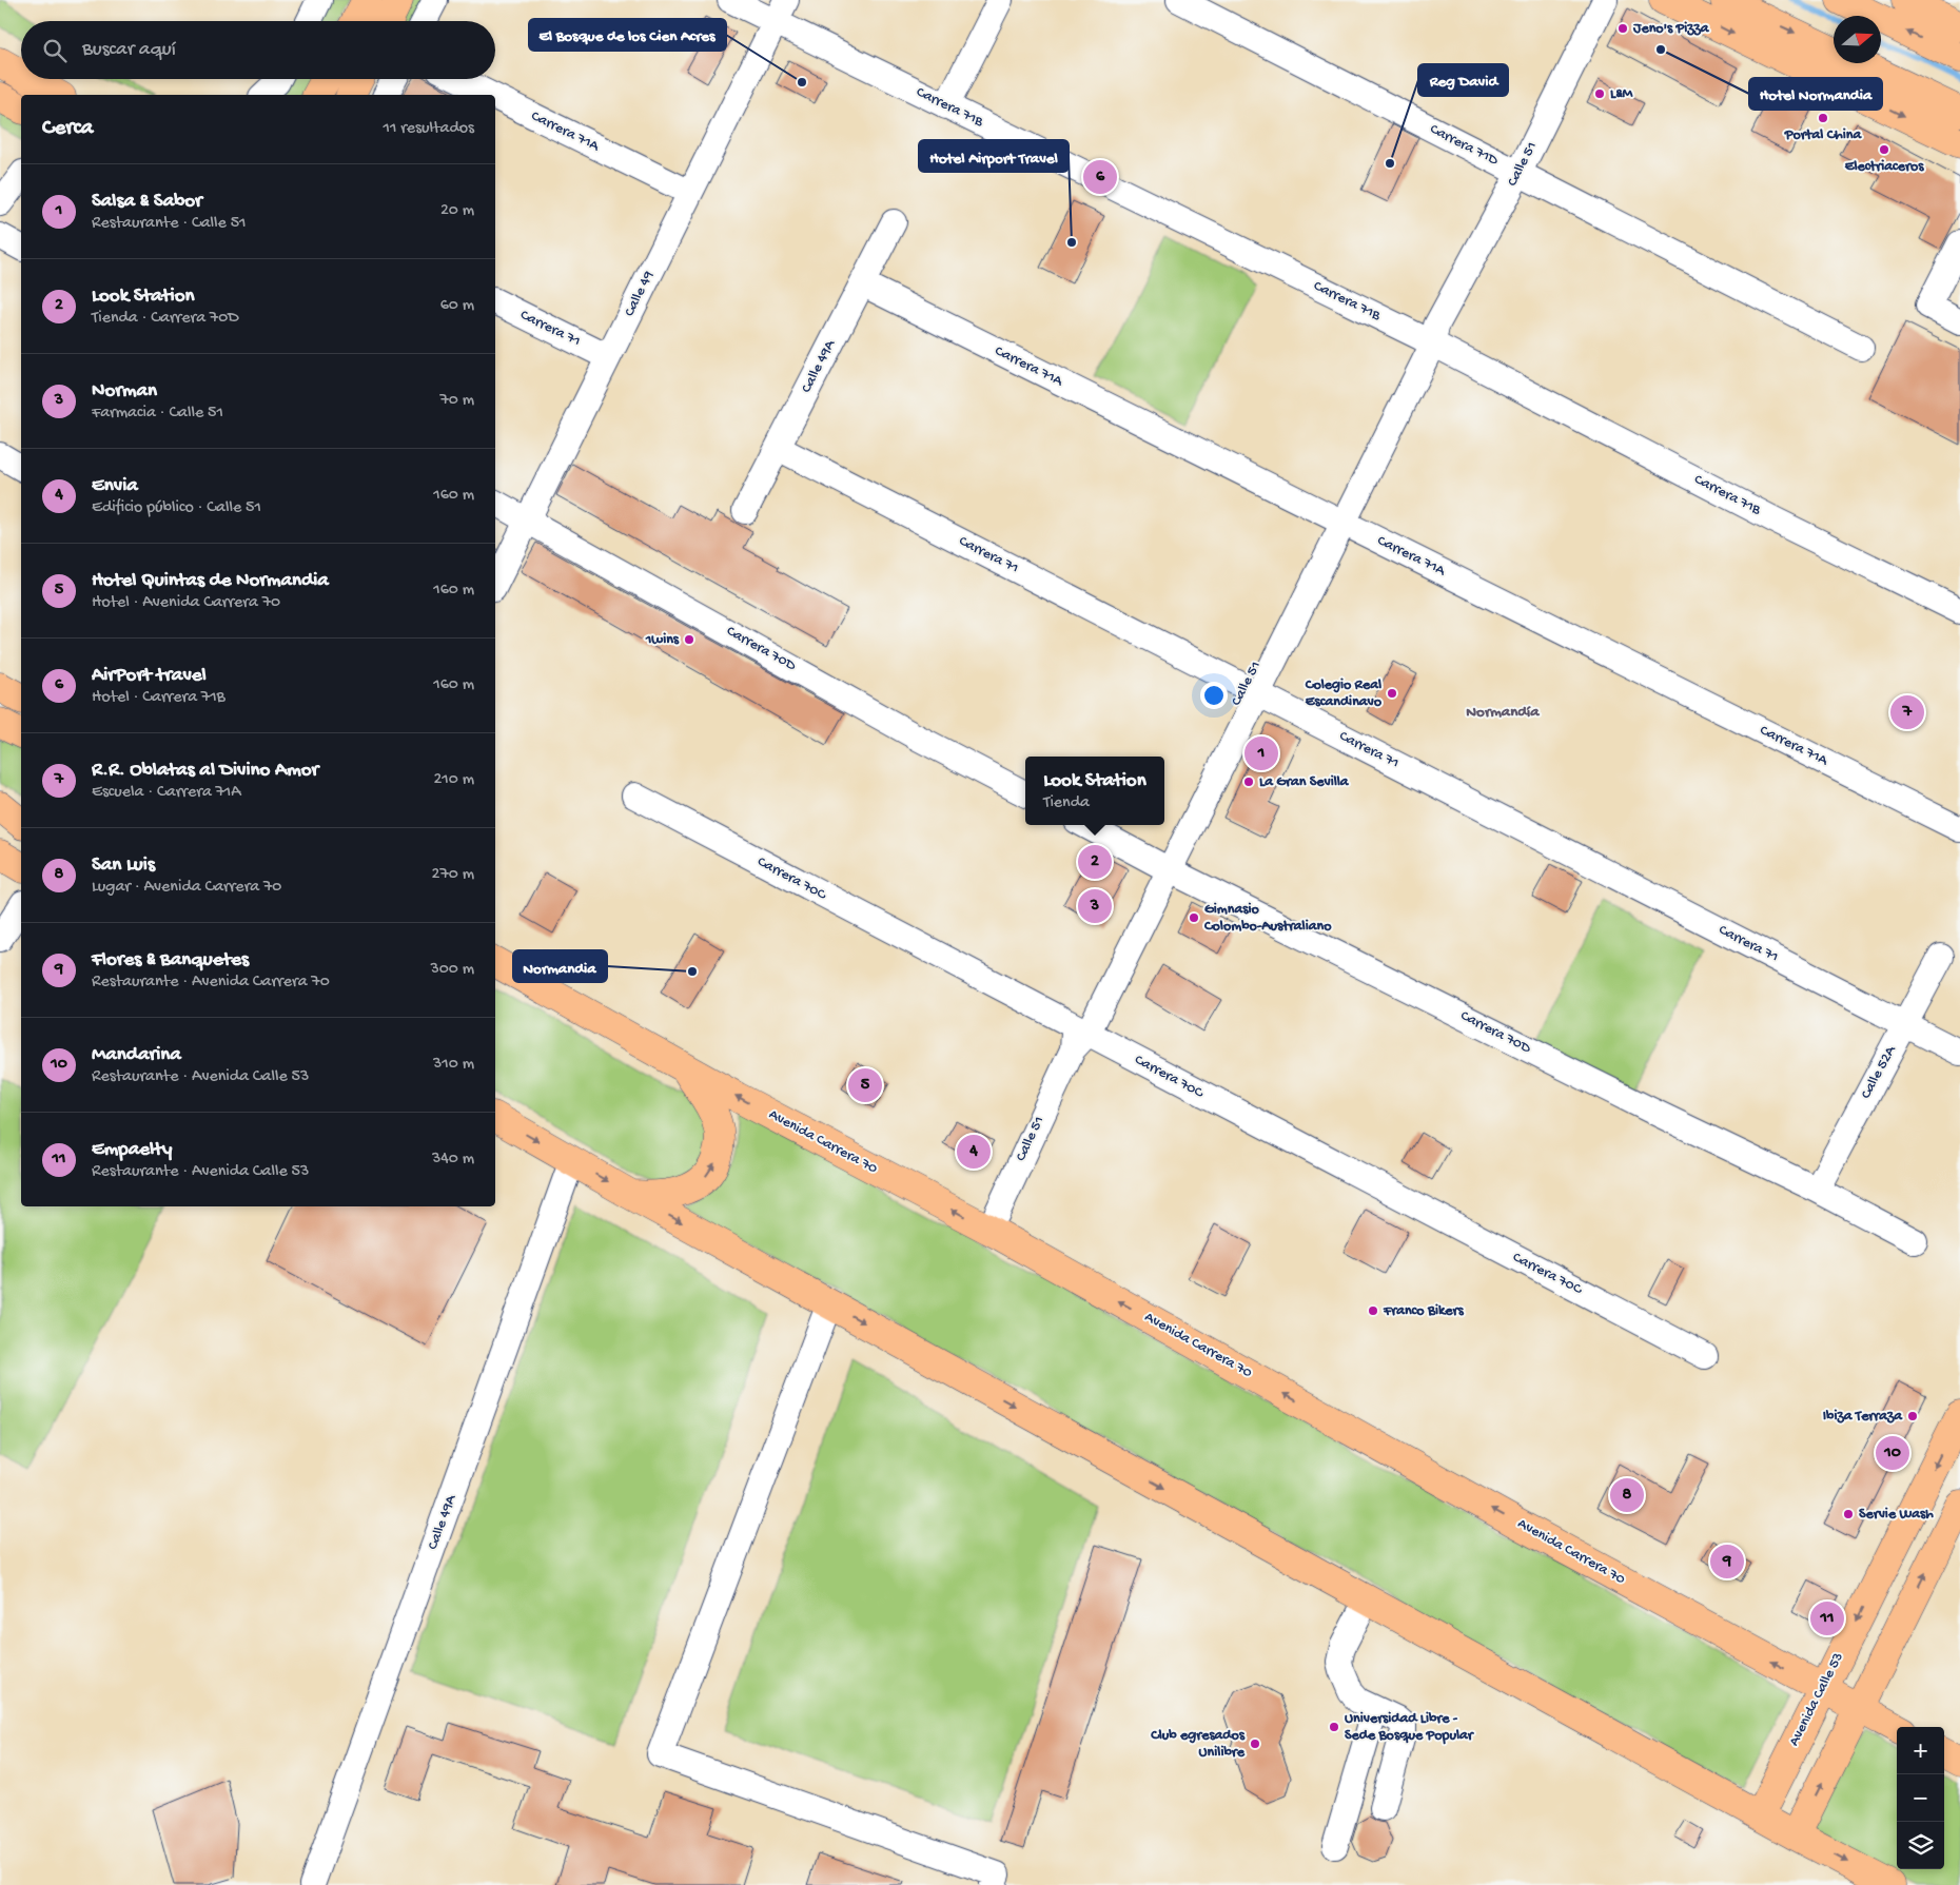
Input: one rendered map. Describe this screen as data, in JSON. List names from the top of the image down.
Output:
{
  "streets": {
    "main road": ["Avenida Carrera 70", "Avenida Calle 53"],
    "street": [
      "Carrera 71B",
      "Carrera 71A",
      "Carrera 71D",
      "Calle 51",
      "Calle 49",
      "Carrera 71",
      "Calle 49A",
      "Carrera 70D",
      "Carrera 70C",
      "Calle 52A"
    ]
  },
  "crossings": [
    ["Carrera 71B", "Calle 51"],
    ["Carrera 71B", "Calle 49"],
    ["Carrera 71A", "Calle 51"],
    ["Carrera 71A", "Calle 49"],
    ["Carrera 71A", "Calle 49A"],
    ["Carrera 71D", "Calle 51"],
    ["Calle 51", "Carrera 71"],
    ["Calle 51", "Carrera 70D"],
    ["Calle 51", "Carrera 70C"],
    ["Calle 51", "Avenida Carrera 70"],
    ["Calle 49", "Carrera 71"],
    ["Calle 49", "Carrera 70D"],
    ["Carrera 71", "Calle 49A"],
    ["Carrera 71", "Calle 52A"],
    ["Carrera 70D", "Calle 52A"],
    ["Avenida Carrera 70", "Avenida Calle 53"]
  ],
  "districts": ["Normandía"],
  "places": [
    "Jeno's Pizza",
    "Hotel Normandia",
    "El Bosque de los Cien Acres",
    "L&M",
    "Portal China",
    "Electriaceros",
    "Reg David",
    "Hotel Airport Travel",
    "1wins",
    "Colegio Real Escandinavo",
    "La Gran Sevilla",
    "Gimnasio Colombo-Australiano",
    "Normandia",
    "Franco Bikers",
    "Ibiza Terraza",
    "Servie Wash",
    "Universidad Libre - Sede Bosque Popular",
    "Club egresados Unilibre"
  ],
  "north": "right",
  "page": {
    "search": "Buscar aquí",
    "heading": ["Cerca", "11 resultados"],
    "pins": [
      "6",
      "7",
      "1",
      "2",
      "3",
      "5",
      "4",
      "10",
      "8",
      "9",
      "11"
    ],
    "list": [
      {
        "mark": "1",
        "name": "Salsa & Sabor",
        "note": "Restaurante · Calle 51",
        "value": "20 m"
      },
      {
        "mark": "2",
        "name": "Look Station",
        "note": "Tienda · Carrera 70D",
        "value": "60 m"
      },
      {
        "mark": "3",
        "name": "Norman",
        "note": "Farmacia · Calle 51",
        "value": "70 m"
      },
      {
        "mark": "4",
        "name": "Envia",
        "note": "Edificio público · Calle 51",
        "value": "160 m"
      },
      {
        "mark": "5",
        "name": "Hotel Quintas de Normandia",
        "note": "Hotel · Avenida Carrera 70",
        "value": "160 m"
      },
      {
        "mark": "6",
        "name": "AirPort travel",
        "note": "Hotel · Carrera 71B",
        "value": "160 m"
      },
      {
        "mark": "7",
        "name": "R.R. Oblatas al Divino Amor",
        "note": "Escuela · Carrera 71A",
        "value": "210 m"
      },
      {
        "mark": "8",
        "name": "San Luis",
        "note": "Lugar · Avenida Carrera 70",
        "value": "270 m"
      },
      {
        "mark": "9",
        "name": "Flores & Banquetes",
        "note": "Restaurante · Avenida Carrera 70",
        "value": "300 m"
      },
      {
        "mark": "10",
        "name": "Mandarina",
        "note": "Restaurante · Avenida Calle 53",
        "value": "310 m"
      },
      {
        "mark": "11",
        "name": "Empaelty",
        "note": "Restaurante · Avenida Calle 53",
        "value": "340 m"
      }
    ],
    "popup": ["Look Station", "Tienda"],
    "map_buttons": ["+", "−"]
  }
}
